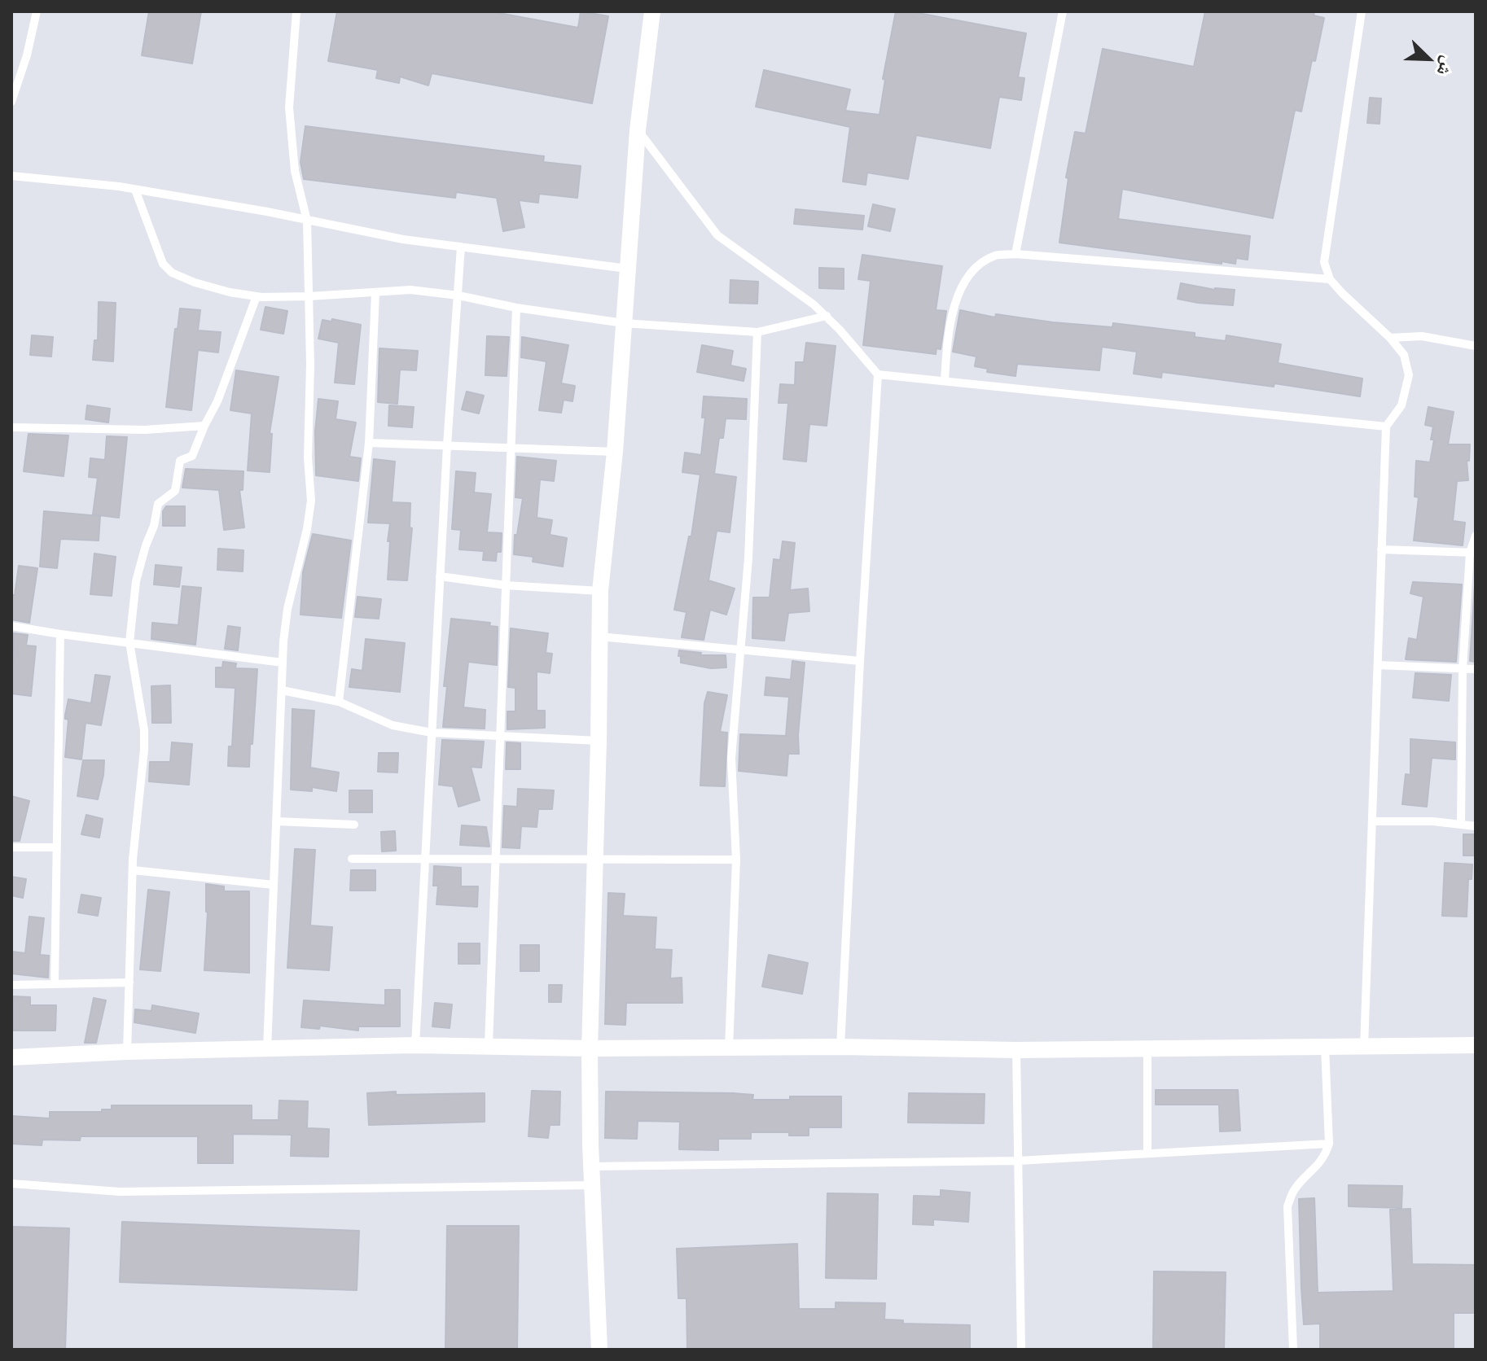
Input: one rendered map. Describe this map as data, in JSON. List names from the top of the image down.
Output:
{
  "north": "bottom right"
}
